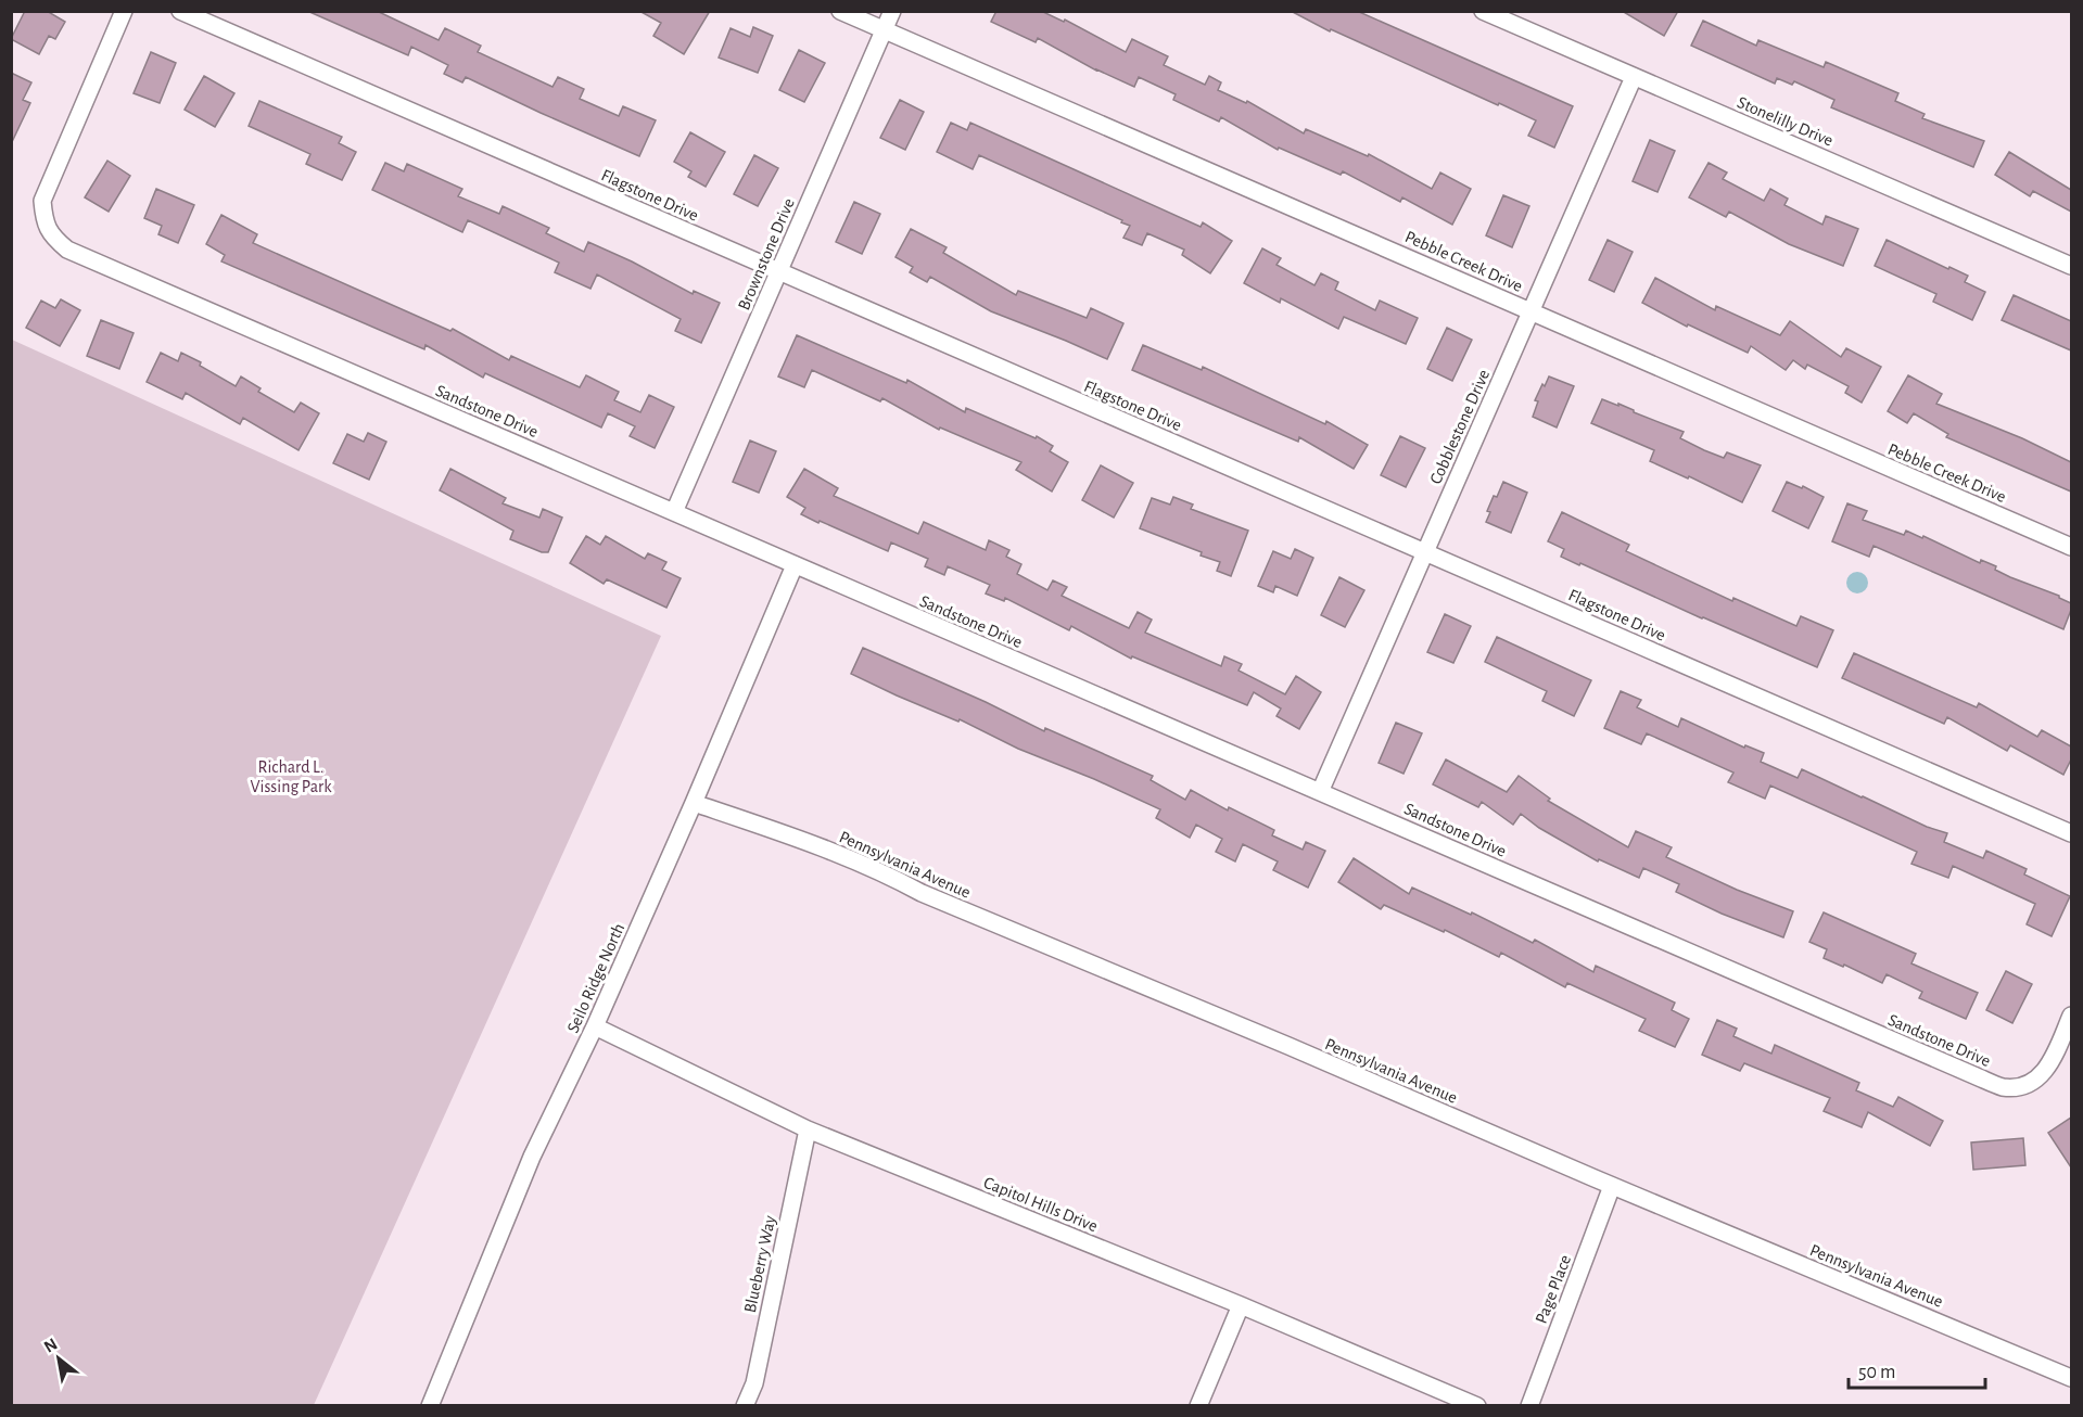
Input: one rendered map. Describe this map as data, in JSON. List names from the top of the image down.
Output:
{
  "streets": {
    "street": [
      "Stonelilly Drive",
      "Flagstone Drive",
      "Brownstone Drive",
      "Pebble Creek Drive",
      "Sandstone Drive",
      "Cobblestone Drive",
      "Pennsylvania Avenue",
      "Seilo Ridge North",
      "Capitol Hills Drive",
      "Blueberry Way",
      "Page Place"
    ]
  },
  "crossings": [
    ["Stonelilly Drive", "Cobblestone Drive"],
    ["Flagstone Drive", "Brownstone Drive"],
    ["Flagstone Drive", "Cobblestone Drive"],
    ["Brownstone Drive", "Pebble Creek Drive"],
    ["Brownstone Drive", "Sandstone Drive"],
    ["Pebble Creek Drive", "Cobblestone Drive"],
    ["Sandstone Drive", "Cobblestone Drive"],
    ["Sandstone Drive", "Seilo Ridge North"],
    ["Pennsylvania Avenue", "Seilo Ridge North"],
    ["Pennsylvania Avenue", "Page Place"],
    ["Seilo Ridge North", "Capitol Hills Drive"],
    ["Capitol Hills Drive", "Blueberry Way"]
  ],
  "parks": ["Richard L. Vissing Park"],
  "scale_bar": "50 m",
  "north": "top left"
}
